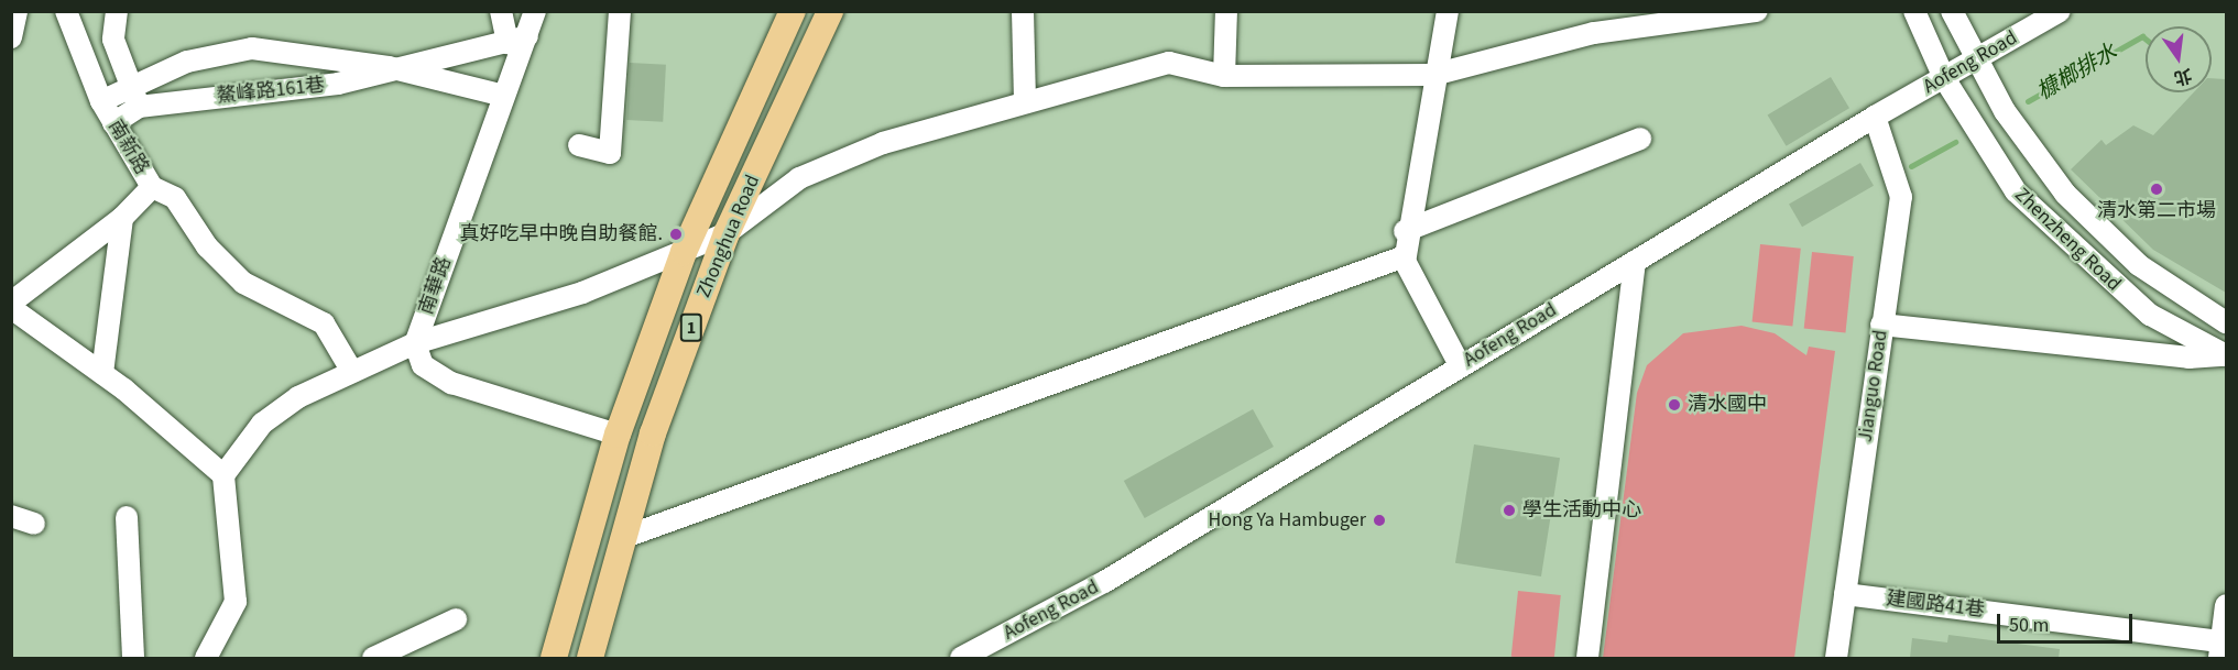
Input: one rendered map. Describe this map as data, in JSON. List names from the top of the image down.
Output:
{
  "streets": {
    "main road": ["Zhonghua Road", "1"],
    "street": [
      "Aofeng Road",
      "鰲峰路161巷",
      "南新路",
      "Zhenzheng Road",
      "南華路",
      "Jianguo Road",
      "建國路41巷"
    ]
  },
  "crossings": [
    ["Aofeng Road", "Zhenzheng Road"],
    ["Aofeng Road", "Jianguo Road"],
    ["鰲峰路161巷", "南新路"],
    ["鰲峰路161巷", "南華路"],
    ["Jianguo Road", "建國路41巷"]
  ],
  "water": ["槺榔排水"],
  "places": [
    "清水第二市場",
    "真好吃早中晚自助餐館.",
    "清水國中",
    "學生活動中心",
    "Hong Ya Hambuger"
  ],
  "scale_bar": "50 m",
  "north": "bottom"
}
